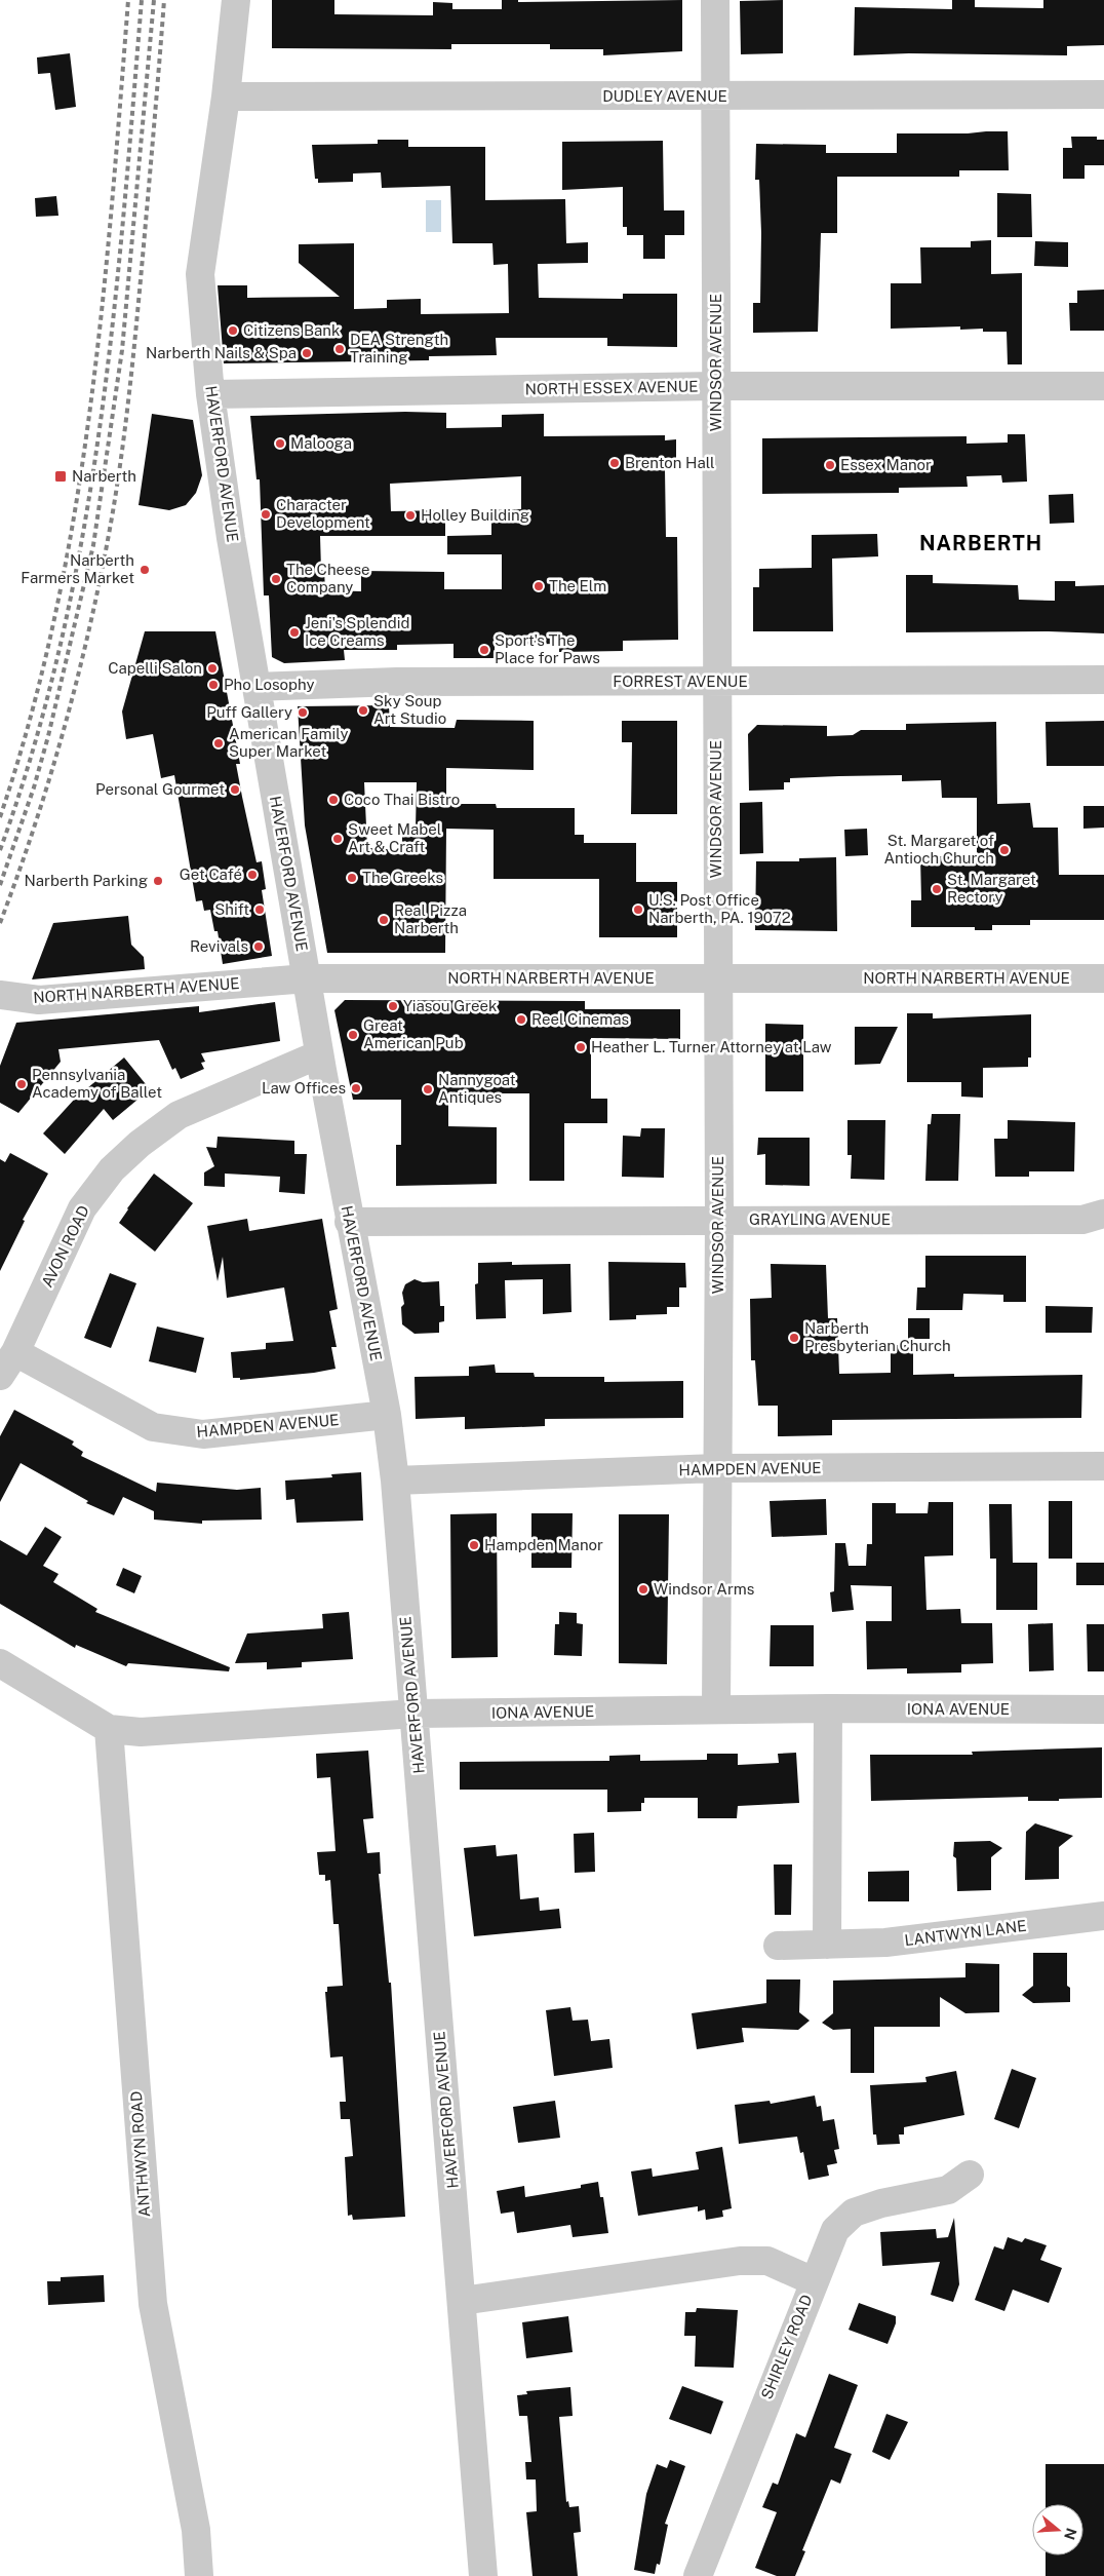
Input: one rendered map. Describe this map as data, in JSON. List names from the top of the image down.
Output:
{
  "streets": {
    "street": [
      "DUDLEY AVENUE",
      "WINDSOR AVENUE",
      "NORTH ESSEX AVENUE",
      "HAVERFORD AVENUE",
      "FORREST AVENUE",
      "NORTH NARBERTH AVENUE",
      "GRAYLING AVENUE",
      "AVON ROAD",
      "HAMPDEN AVENUE",
      "IONA AVENUE",
      "LANTWYN LANE",
      "ANTHWYN ROAD",
      "SHIRLEY ROAD"
    ]
  },
  "crossings": [
    ["DUDLEY AVENUE", "WINDSOR AVENUE"],
    ["DUDLEY AVENUE", "HAVERFORD AVENUE"],
    ["WINDSOR AVENUE", "NORTH ESSEX AVENUE"],
    ["WINDSOR AVENUE", "FORREST AVENUE"],
    ["WINDSOR AVENUE", "NORTH NARBERTH AVENUE"],
    ["WINDSOR AVENUE", "GRAYLING AVENUE"],
    ["WINDSOR AVENUE", "HAMPDEN AVENUE"],
    ["WINDSOR AVENUE", "IONA AVENUE"],
    ["NORTH ESSEX AVENUE", "HAVERFORD AVENUE"],
    ["HAVERFORD AVENUE", "FORREST AVENUE"],
    ["HAVERFORD AVENUE", "NORTH NARBERTH AVENUE"],
    ["HAVERFORD AVENUE", "GRAYLING AVENUE"],
    ["HAVERFORD AVENUE", "AVON ROAD"],
    ["HAVERFORD AVENUE", "HAMPDEN AVENUE"],
    ["HAVERFORD AVENUE", "IONA AVENUE"],
    ["HAVERFORD AVENUE", "SHIRLEY ROAD"],
    ["AVON ROAD", "HAMPDEN AVENUE"],
    ["IONA AVENUE", "ANTHWYN ROAD"]
  ],
  "districts": ["NARBERTH"],
  "places": {
    "other": [
      "Citizens Bank",
      "DEA Strength Training",
      "Narberth Nails & Spa",
      "Malooga",
      "Brenton Hall",
      "Essex Manor",
      "Character Development",
      "Holley Building",
      "Narberth Farmers Market",
      "The Cheese Company",
      "The Elm",
      "Jeni's Splendid Ice Creams",
      "Sport's The Place for Paws",
      "Capelli Salon",
      "Pho Losophy",
      "Sky Soup Art Studio",
      "Puff Gallery",
      "American Family Super Market",
      "Personal Gourmet",
      "Coco Thai Bistro",
      "Sweet Mabel Art & Craft",
      "St. Margaret of Antioch Church",
      "Get Café",
      "The Greeks",
      "Narberth Parking",
      "St. Margaret Rectory",
      "Shift",
      "U.S. Post Office Narberth, PA. 19072",
      "Real Pizza Narberth",
      "Revivals",
      "Yiasou Greek",
      "Reel Cinemas",
      "Great American Pub",
      "Heather L. Turner Attorney at Law",
      "Pennsylvania Academy of Ballet",
      "Law Offices",
      "Nannygoat Antiques",
      "Narberth Presbyterian Church",
      "Hampden Manor",
      "Windsor Arms"
    ],
    "transit": ["Narberth"]
  },
  "north": "right"
}
